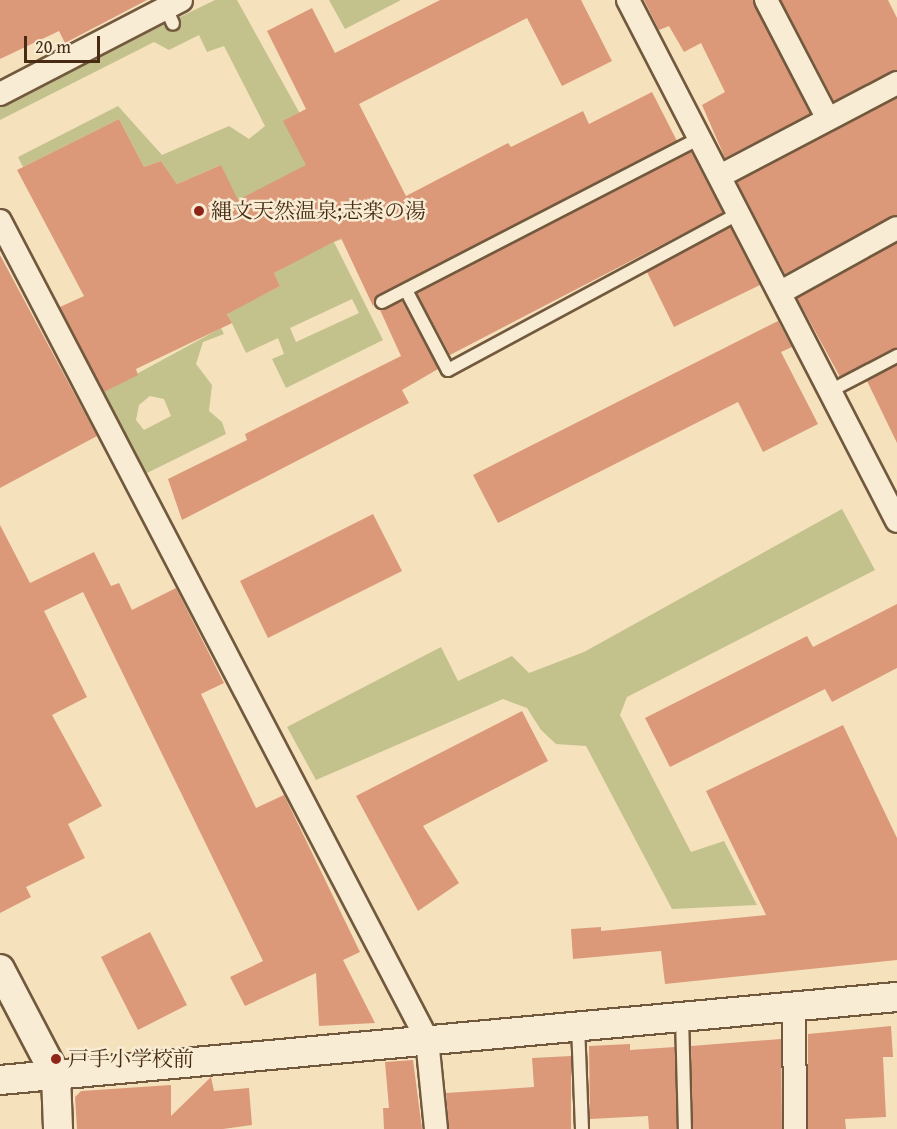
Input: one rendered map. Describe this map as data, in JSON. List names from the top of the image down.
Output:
{
  "places": ["縄文天然温泉;志楽の湯", "戸手小学校前"],
  "scale_bar": "20 m"
}
